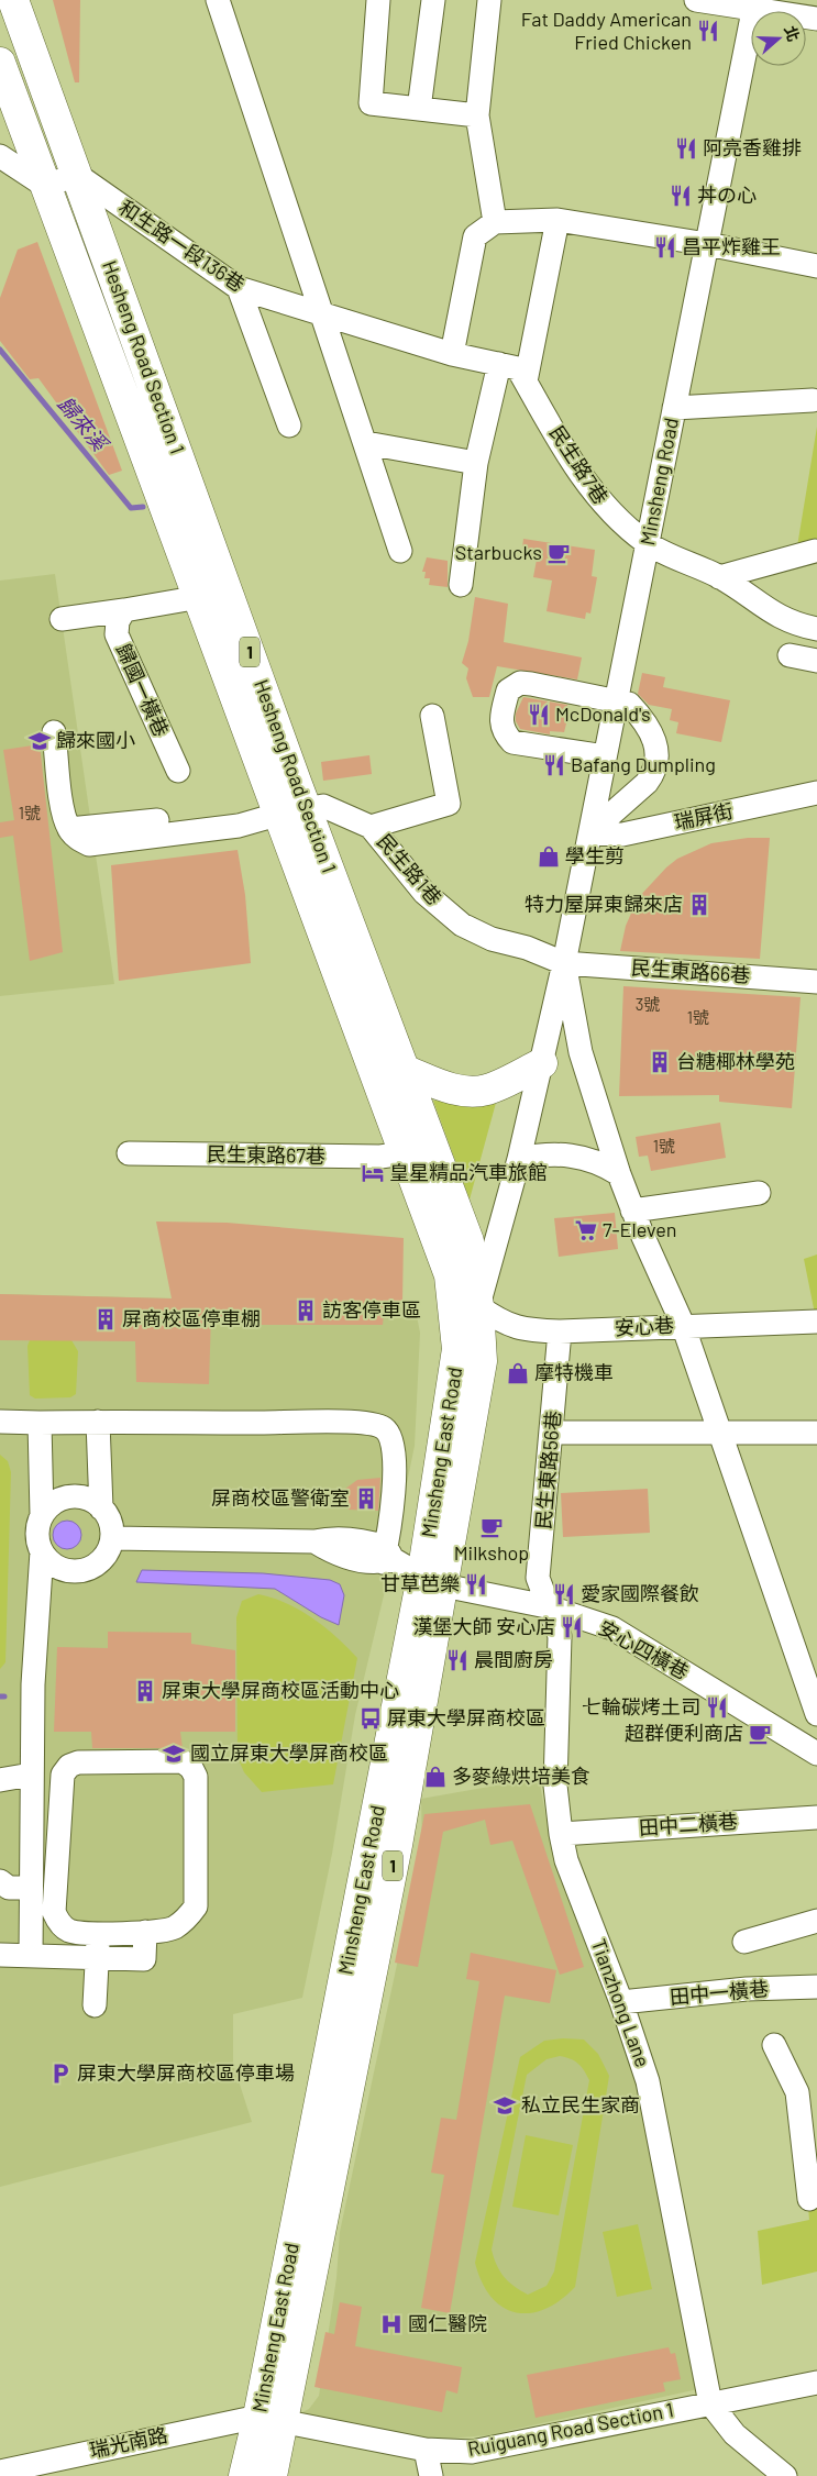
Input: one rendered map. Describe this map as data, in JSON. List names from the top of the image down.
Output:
{
  "streets": {
    "main road": ["Hesheng Road Section 1", "1", "Minsheng East Road"],
    "street": [
      "和生路一段136巷",
      "民生路7巷",
      "Minsheng Road",
      "歸國一橫巷",
      "瑞屏街",
      "民生路1巷",
      "民生東路66巷",
      "民生東路67巷",
      "安心巷",
      "民生東路56巷",
      "安心四橫巷",
      "田中二橫巷",
      "田中一橫巷",
      "Tianzhong Lane",
      "Ruiguang Road Section 1",
      "瑞光南路"
    ]
  },
  "crossings": [
    ["和生路一段136巷", "Hesheng Road Section 1"],
    ["和生路一段136巷", "民生路7巷"],
    ["Hesheng Road Section 1", "民生路1巷"],
    ["Hesheng Road Section 1", "民生東路67巷"],
    ["Hesheng Road Section 1", "安心巷"],
    ["Hesheng Road Section 1", "Minsheng East Road"],
    ["民生路7巷", "Minsheng Road"],
    ["Minsheng Road", "瑞屏街"],
    ["Minsheng Road", "民生路1巷"],
    ["Minsheng Road", "民生東路66巷"],
    ["Minsheng Road", "Minsheng East Road"],
    ["民生路1巷", "民生東路66巷"],
    ["民生路1巷", "Minsheng East Road"],
    ["民生東路66巷", "Minsheng East Road"],
    ["安心巷", "Minsheng East Road"],
    ["安心巷", "民生東路56巷"],
    ["Minsheng East Road", "安心四橫巷"],
    ["Minsheng East Road", "Ruiguang Road Section 1"],
    ["Minsheng East Road", "瑞光南路"],
    ["民生東路56巷", "安心四橫巷"],
    ["民生東路56巷", "Tianzhong Lane"],
    ["安心四橫巷", "Tianzhong Lane"],
    ["田中二橫巷", "Tianzhong Lane"],
    ["田中一橫巷", "Tianzhong Lane"],
    ["Tianzhong Lane", "Ruiguang Road Section 1"],
    ["Ruiguang Road Section 1", "瑞光南路"]
  ],
  "water": ["歸來溪"],
  "places": {
    "restaurant": [
      "Fat Daddy American Fried Chicken",
      "阿亮香雞排",
      "丼の心",
      "昌平炸雞王",
      "McDonald's",
      "Bafang Dumpling",
      "甘草芭樂",
      "愛家國際餐飲",
      "漢堡大師 安心店",
      "晨間廚房",
      "七輪碳烤土司"
    ],
    "cafe": ["Starbucks", "Milkshop", "超群便利商店"],
    "school or university": ["歸來國小", "國立屏東大學屏商校區", "私立民生家商"],
    "shop": ["學生剪", "摩特機車", "多麥綠烘培美食"],
    "building": [
      "特力屋屏東歸來店",
      "台糖椰林學苑",
      "訪客停車區",
      "屏商校區停車棚",
      "屏商校區警衛室",
      "屏東大學屏商校區活動中心"
    ],
    "hotel": ["皇星精品汽車旅館"],
    "supermarket": ["7-Eleven"],
    "bus stop": ["屏東大學屏商校區"],
    "parking": ["屏東大學屏商校區停車場"],
    "hospital": ["國仁醫院"]
  },
  "house_numbers": [
    "1號",
    "3號",
    "1號",
    "1號"
  ],
  "north": "right"
}
